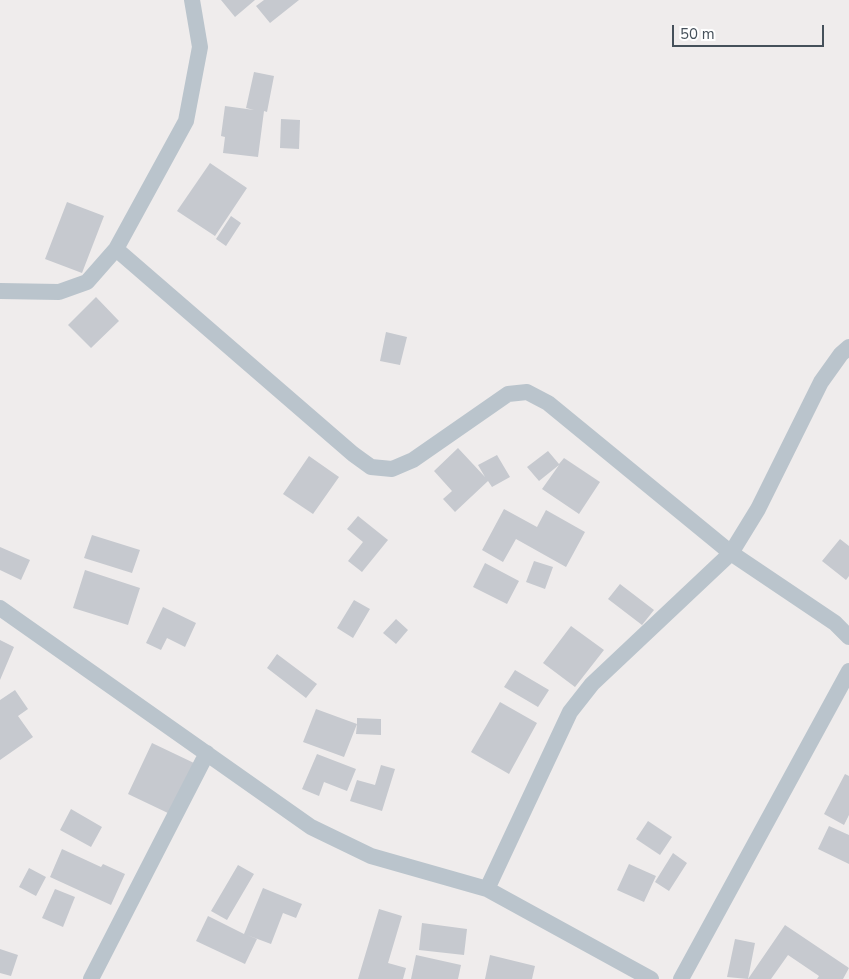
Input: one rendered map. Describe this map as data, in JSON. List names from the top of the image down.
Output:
{
  "scale_bar": "50 m"
}
